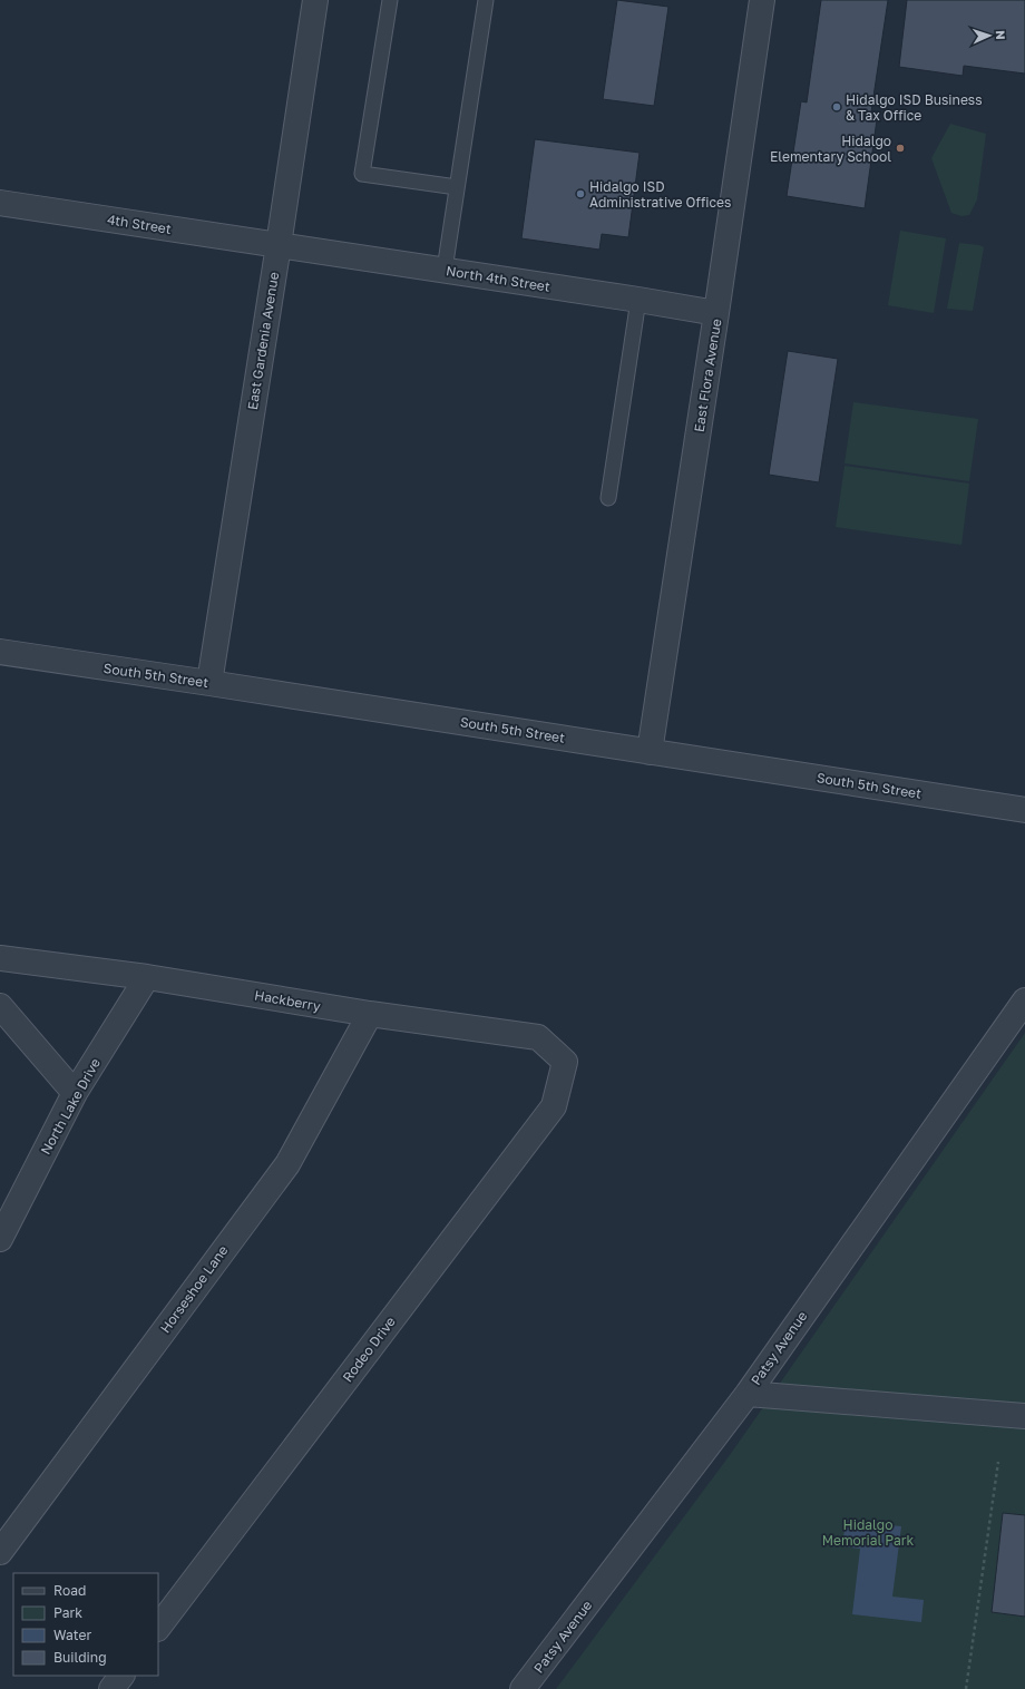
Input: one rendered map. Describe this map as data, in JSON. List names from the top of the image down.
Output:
{
  "streets": {
    "street": [
      "4th Street",
      "North 4th Street",
      "East Gardenia Avenue",
      "East Flora Avenue",
      "South 5th Street",
      "Hackberry",
      "North Lake Drive",
      "Horseshoe Lane",
      "Patsy Avenue",
      "Rodeo Drive"
    ]
  },
  "crossings": [
    ["4th Street", "North 4th Street"],
    ["4th Street", "East Gardenia Avenue"],
    ["North 4th Street", "East Gardenia Avenue"],
    ["North 4th Street", "East Flora Avenue"],
    ["East Gardenia Avenue", "South 5th Street"],
    ["East Flora Avenue", "South 5th Street"],
    ["Hackberry", "North Lake Drive"],
    ["Hackberry", "Horseshoe Lane"],
    ["Hackberry", "Rodeo Drive"]
  ],
  "parks": ["Hidalgo Memorial Park"],
  "places": ["Hidalgo ISD Business & Tax Office", "Hidalgo Elementary School", "Hidalgo ISD Administrative Offices"],
  "legend": [
    "Road",
    "Park",
    "Water",
    "Building"
  ],
  "north": "right"
}
